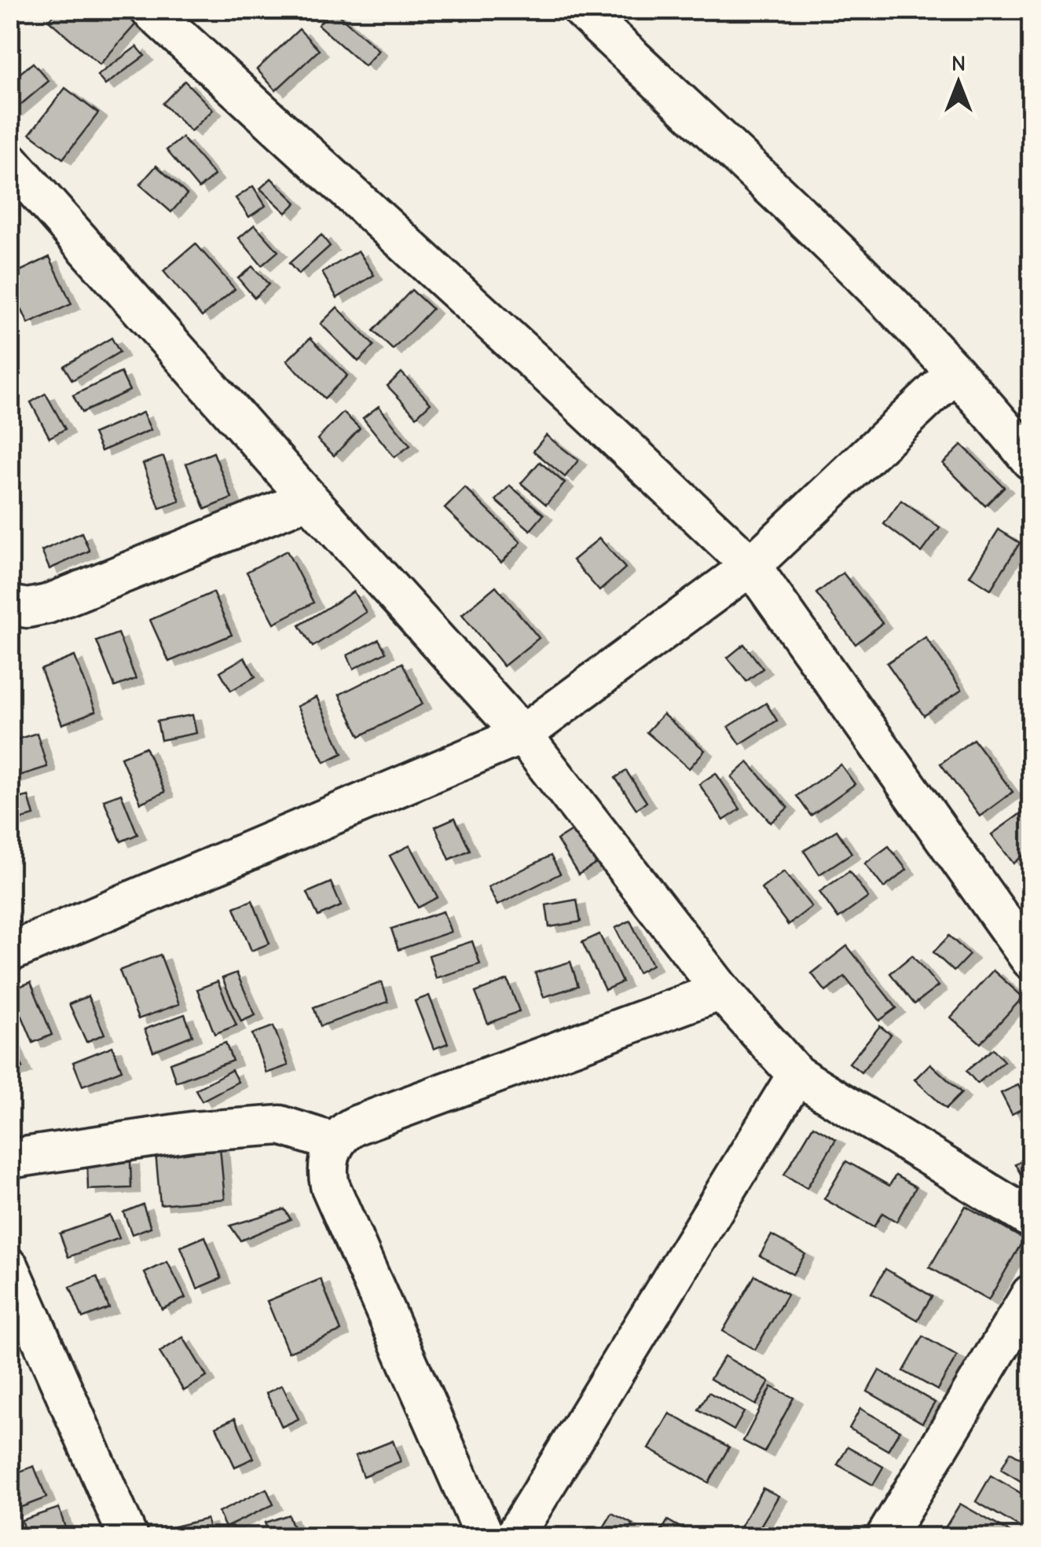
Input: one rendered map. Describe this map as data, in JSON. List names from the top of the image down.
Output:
{
  "north": "top"
}
